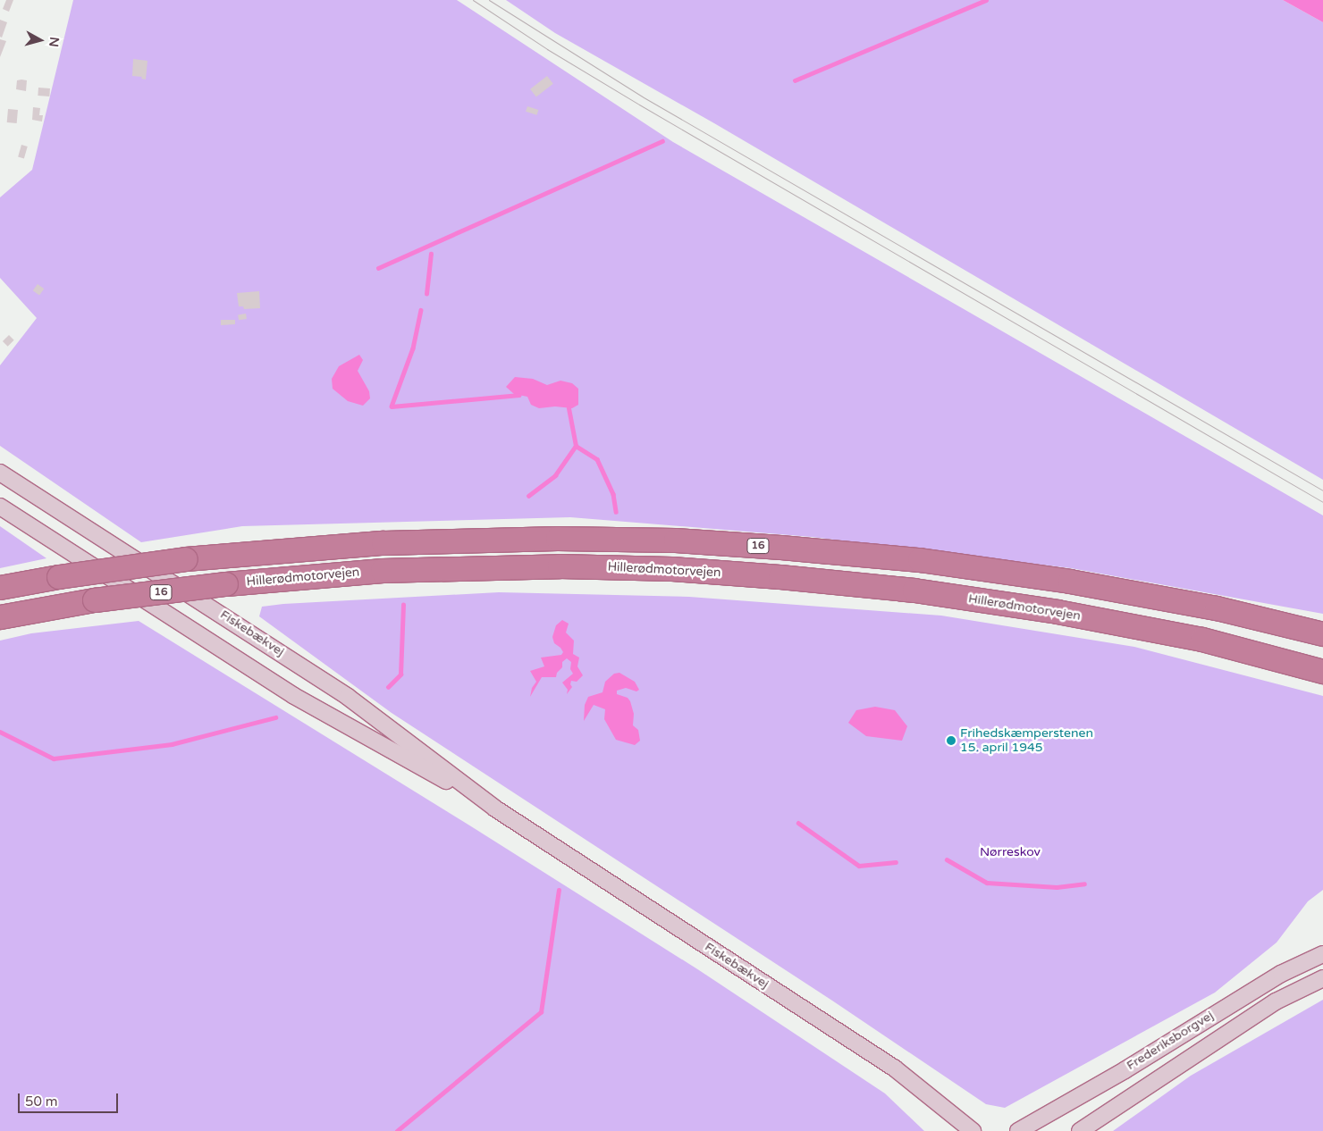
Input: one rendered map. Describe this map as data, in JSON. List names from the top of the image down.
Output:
{
  "streets": {
    "highway": ["16", "Hillerødmotorvejen"],
    "street": ["Fiskebækvej", "Frederiksborgvej"]
  },
  "parks": ["Nørreskov"],
  "places": ["Frihedskæmperstenen 15. april 1945"],
  "scale_bar": "50 m",
  "north": "right"
}
